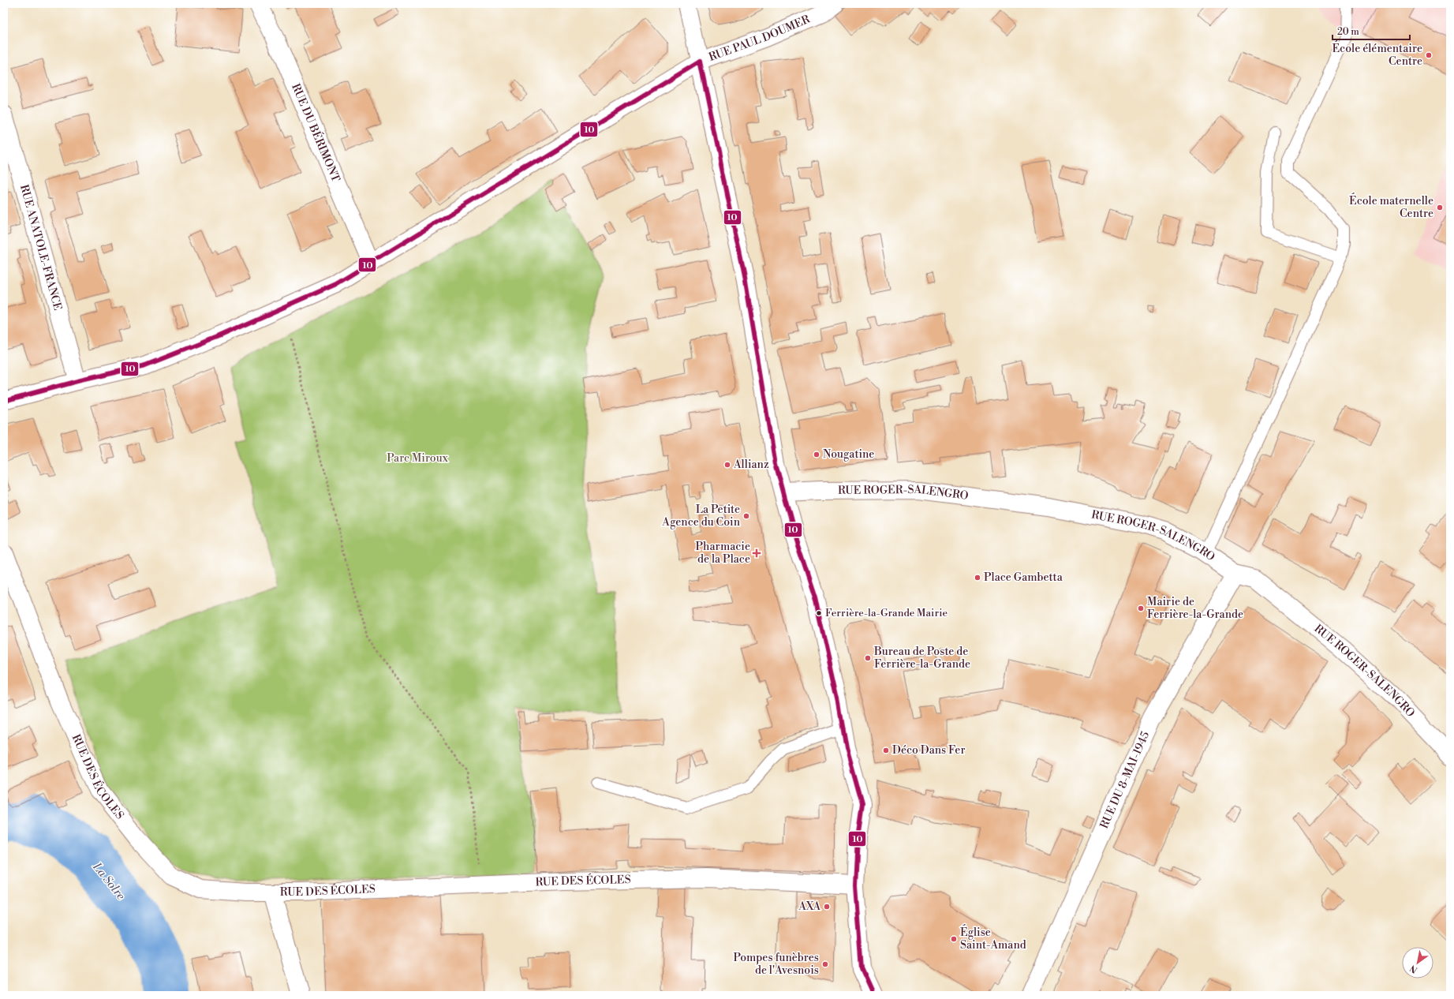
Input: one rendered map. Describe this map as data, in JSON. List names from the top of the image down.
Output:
{
  "streets": {
    "street": [
      "RUE PAUL DOUMER",
      "RUE DU BÉRIMONT",
      "RUE ANATOLE-FRANCE",
      "RUE ROGER-SALENGRO",
      "RUE DES ÉCOLES",
      "RUE DU 8-MAI-1945"
    ]
  },
  "crossings": [
    ["RUE PAUL DOUMER", "RUE DU BÉRIMONT"],
    ["RUE PAUL DOUMER", "RUE ANATOLE-FRANCE"],
    ["RUE ROGER-SALENGRO", "RUE DU 8-MAI-1945"]
  ],
  "water": ["La Solre"],
  "parks": ["Parc Miroux"],
  "places": {
    "other": [
      "École élémentaire Centre",
      "École maternelle Centre",
      "Nougatine",
      "Allianz",
      "La Petite Agence du Coin",
      "Place Gambetta",
      "Mairie de Ferrière-la-Grande",
      "Ferrière-la-Grande Mairie",
      "Bureau de Poste de Ferrière-la-Grande",
      "Déco Dans Fer",
      "AXA",
      "Église Saint-Amand",
      "Pompes funèbres de l'Avesnois"
    ],
    "health": ["Pharmacie de la Place"]
  },
  "lines": ["transit line 10"],
  "scale_bar": "20 m",
  "north": "bottom left"
}
